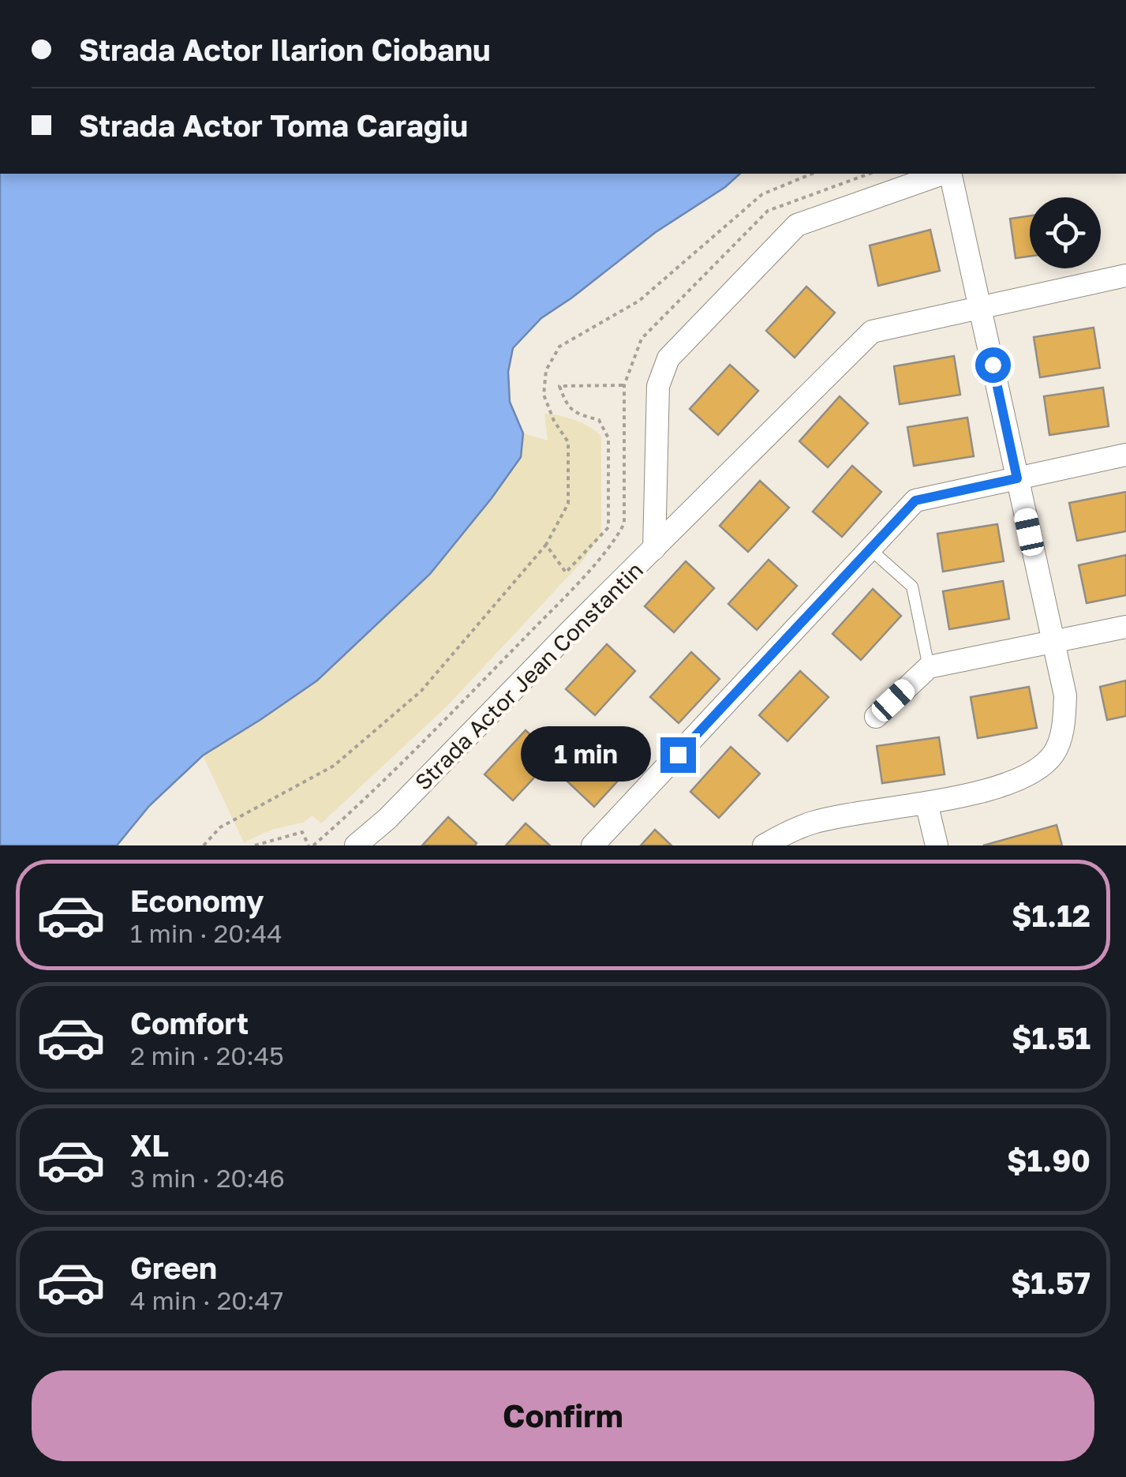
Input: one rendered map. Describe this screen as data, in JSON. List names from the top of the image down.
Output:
{
  "streets": {
    "street": ["Strada Actor Jean Constantin"]
  },
  "page": {
    "banner": ["Strada Actor Ilarion Ciobanu", "Strada Actor Toma Caragiu"],
    "bubble": "1 min",
    "list": [
      {
        "name": "Economy",
        "note": "1 min · 20:44",
        "value": "$1.12"
      },
      {
        "name": "Comfort",
        "note": "2 min · 20:45",
        "value": "$1.51"
      },
      {
        "name": "XL",
        "note": "3 min · 20:46",
        "value": "$1.90"
      },
      {
        "name": "Green",
        "note": "4 min · 20:47",
        "value": "$1.57"
      }
    ],
    "buttons": "Confirm"
  }
}
